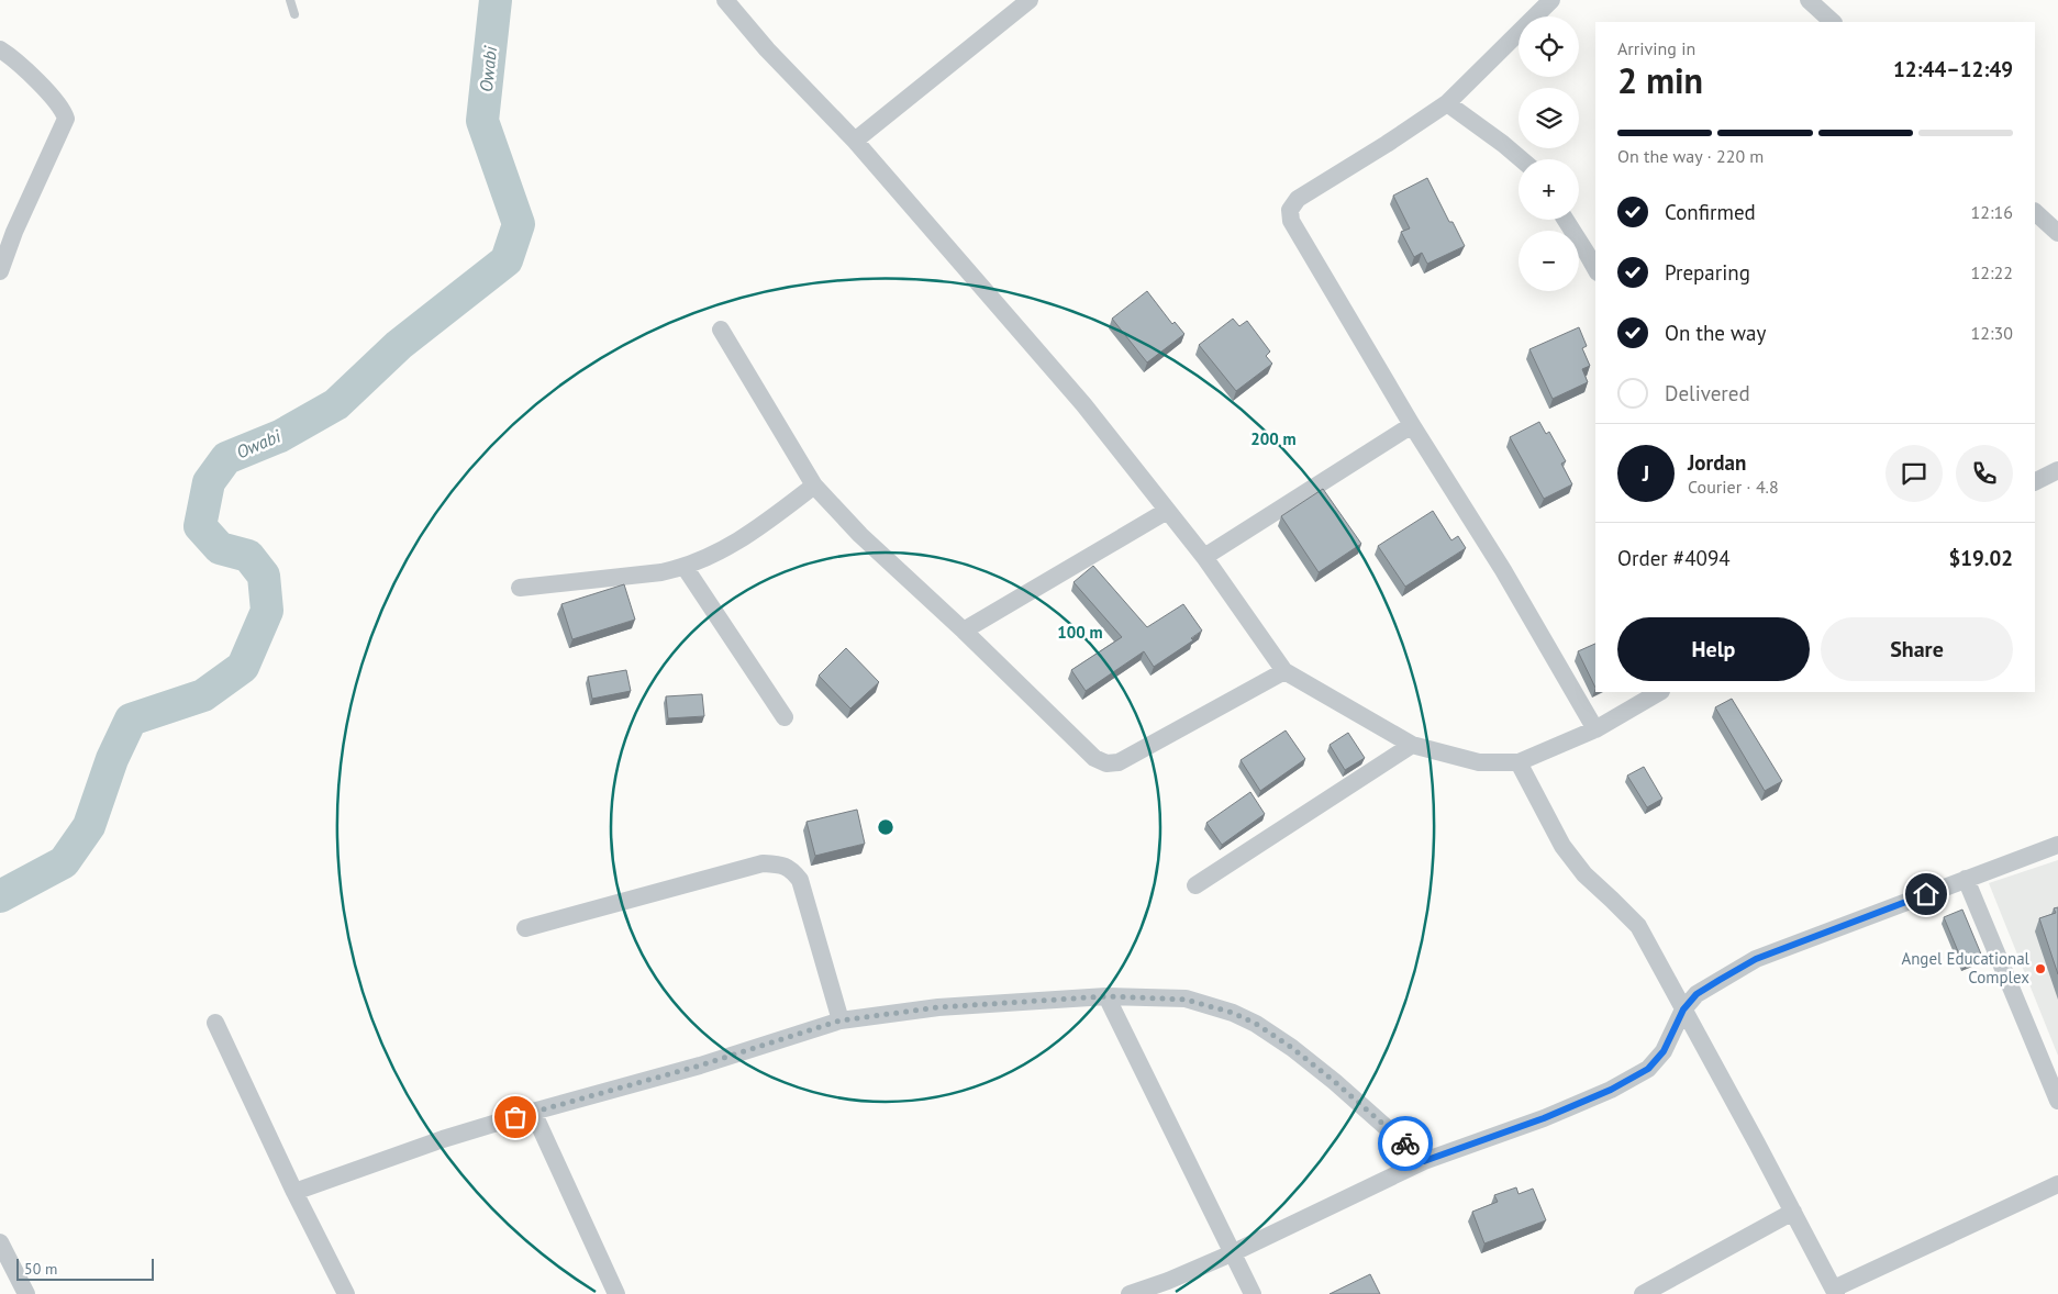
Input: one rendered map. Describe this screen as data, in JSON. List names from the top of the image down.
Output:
{
  "water": ["Owabi"],
  "places": ["Angel Educational Complex"],
  "scale_bar": "50 m",
  "page": {
    "map_buttons": ["+", "−"],
    "heading": ["2 min", "Arriving in", "12:44–12:49"],
    "panel": [
      "Jordan",
      "Courier · 4.8",
      "Order #4094",
      "$19.02"
    ],
    "bar": "On the way · 220 m",
    "list": [
      ["Confirmed", "12:16"],
      ["Preparing", "12:22"],
      ["On the way", "12:30"],
      "Delivered"
    ],
    "round": "J",
    "buttons": ["Help", "Share"],
    "scale": "50 m"
  },
  "rings": ["200 m", "100 m"]
}
